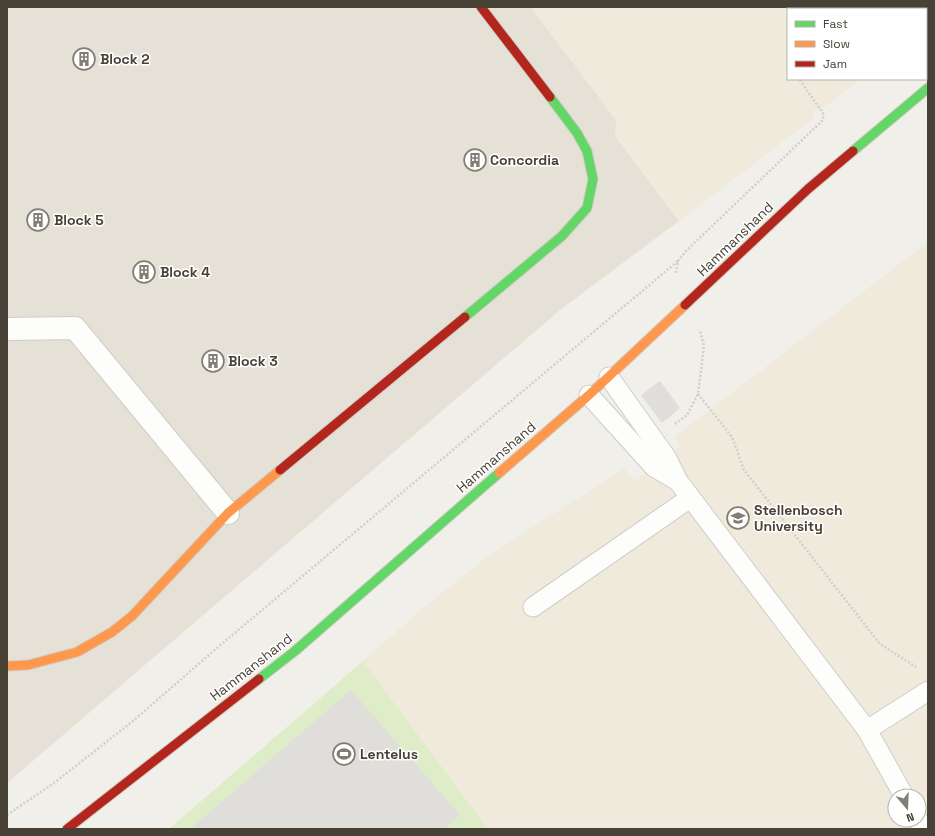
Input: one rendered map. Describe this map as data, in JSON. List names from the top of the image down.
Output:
{
  "streets": {
    "street": ["Hammanshand"]
  },
  "places": {
    "building": [
      "Block 2",
      "Concordia",
      "Block 5",
      "Block 4",
      "Block 3"
    ],
    "school or university": ["Stellenbosch University"],
    "sports": ["Lentelus"]
  },
  "legend": ["Fast", "Slow", "Jam"],
  "north": "bottom"
}
